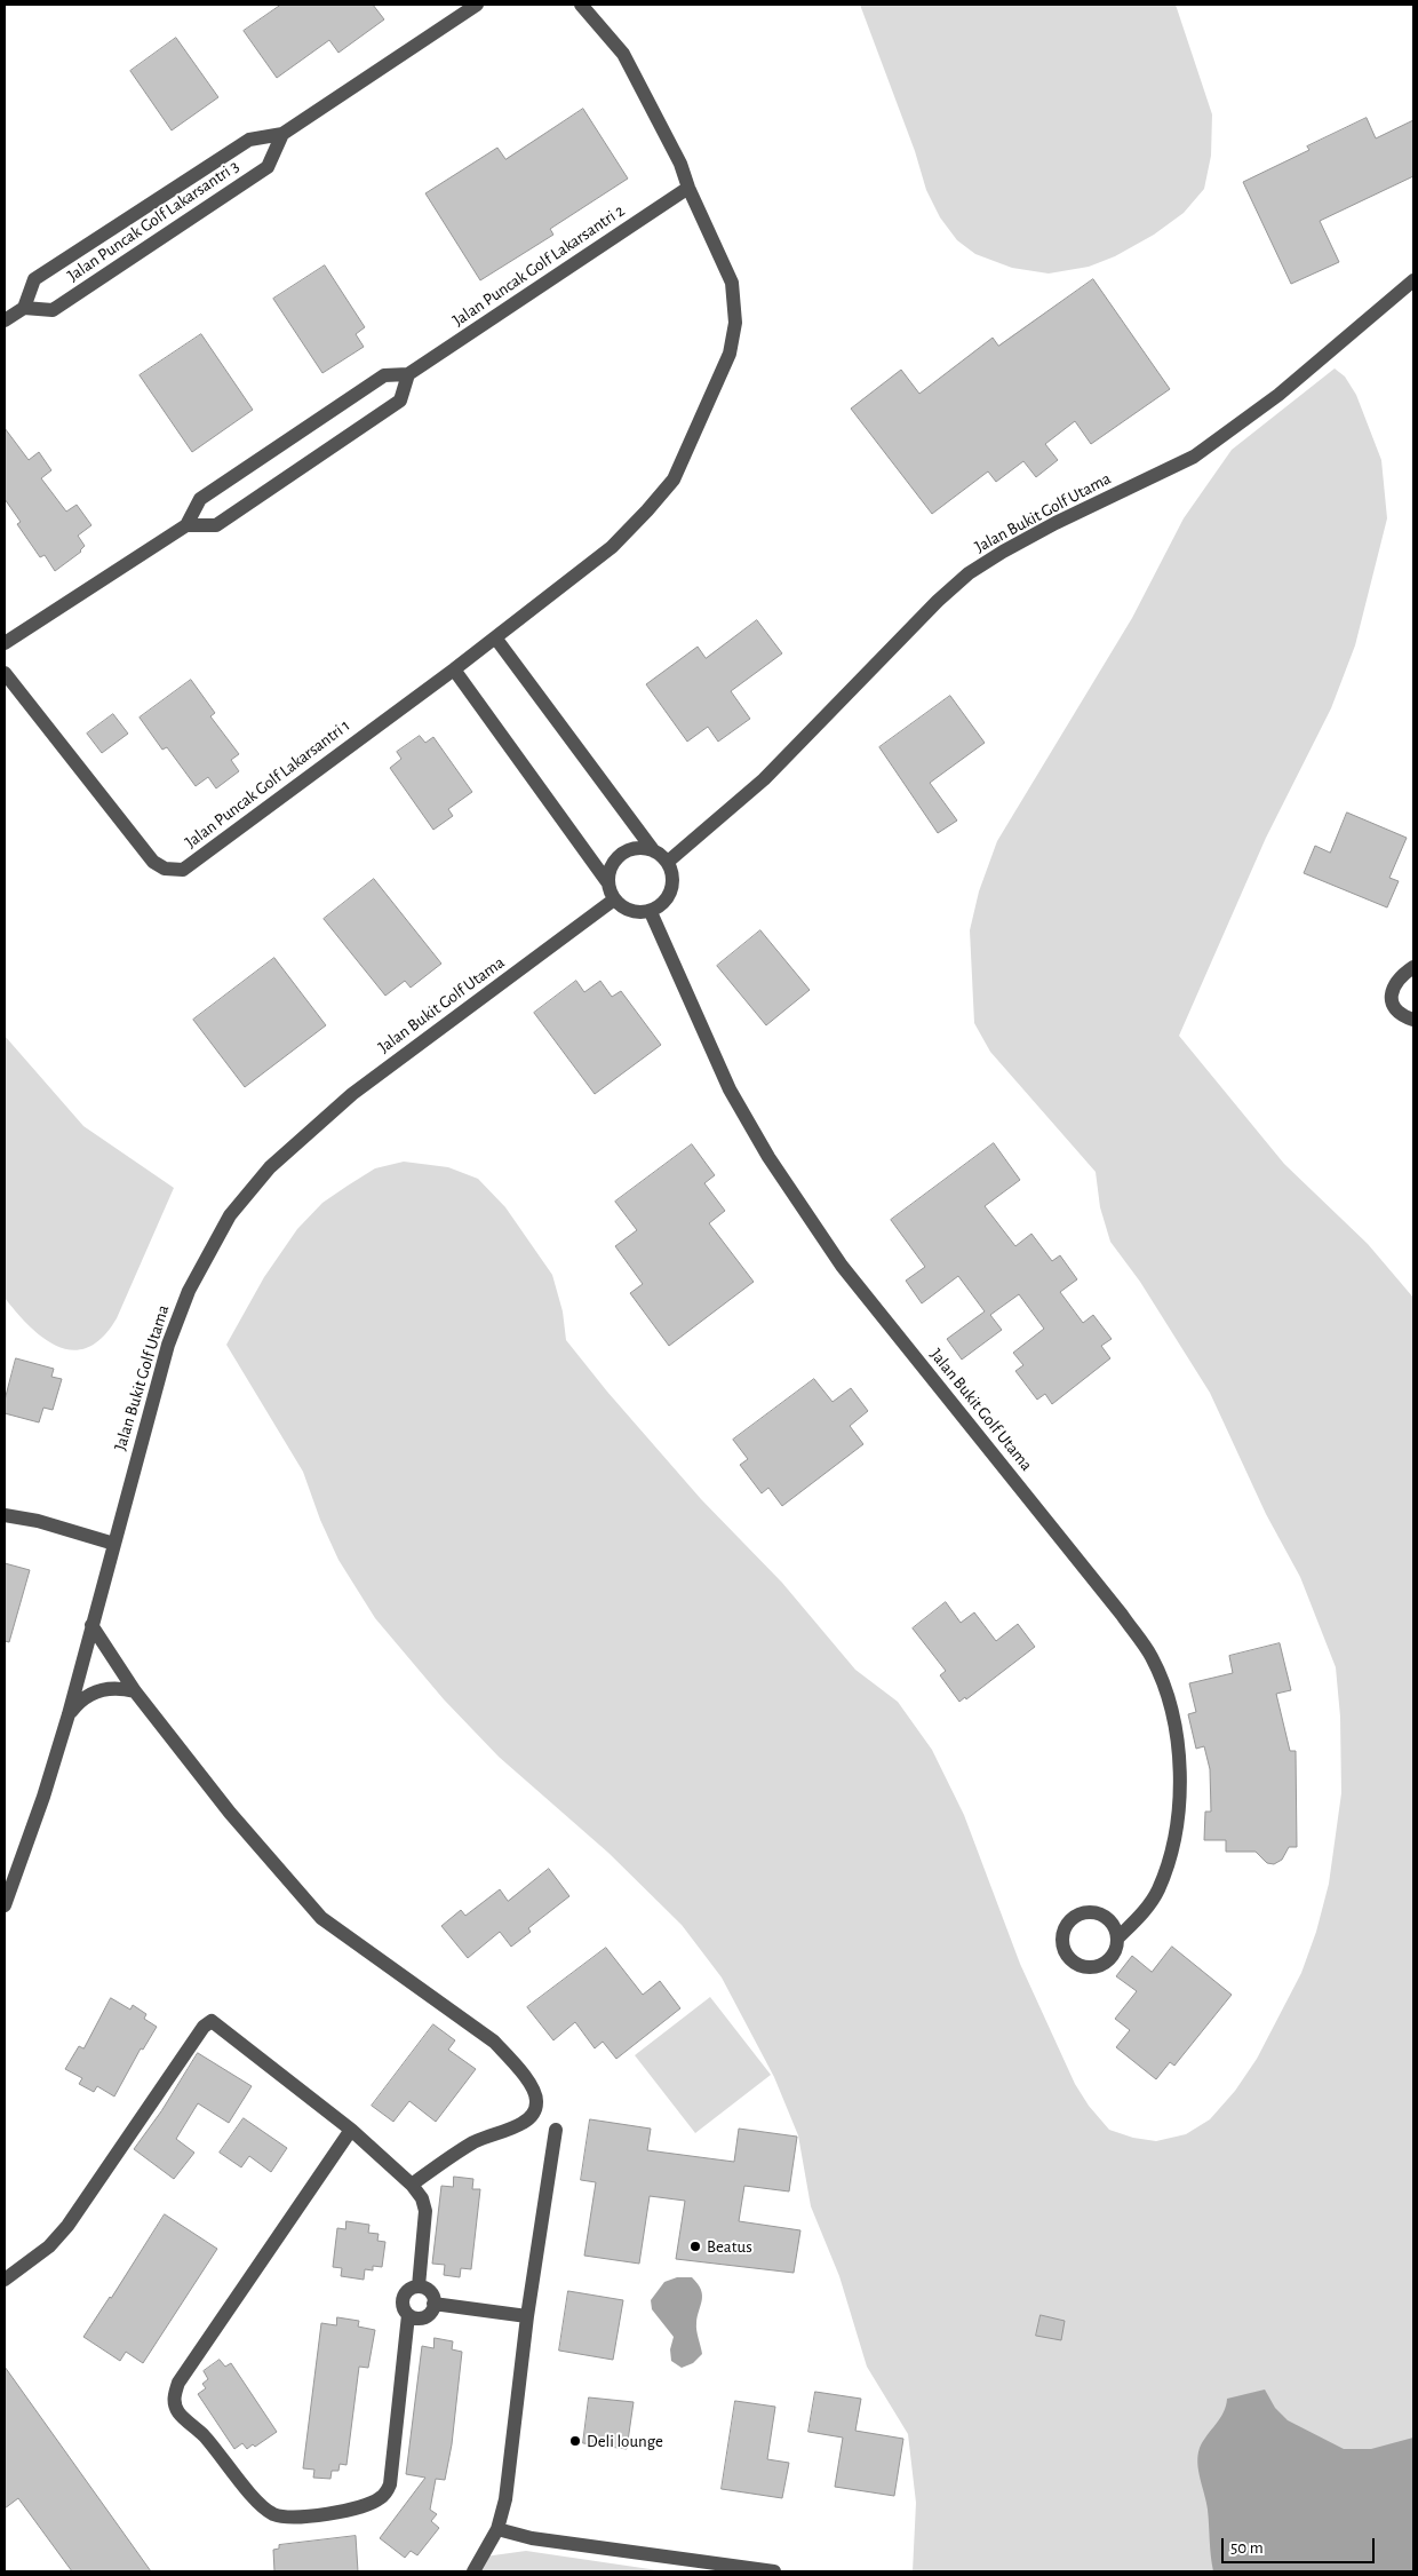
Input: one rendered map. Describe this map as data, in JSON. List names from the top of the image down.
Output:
{
  "streets": {
    "street": [
      "Jalan Puncak Golf Lakarsantri 3",
      "Jalan Puncak Golf Lakarsantri 2",
      "Jalan Bukit Golf Utama",
      "Jalan Puncak Golf Lakarsantri 1"
    ]
  },
  "crossings": [
    ["Jalan Puncak Golf Lakarsantri 2", "Jalan Puncak Golf Lakarsantri 1"]
  ],
  "places": ["Beatus", "Deli lounge"],
  "scale_bar": "50 m"
}
